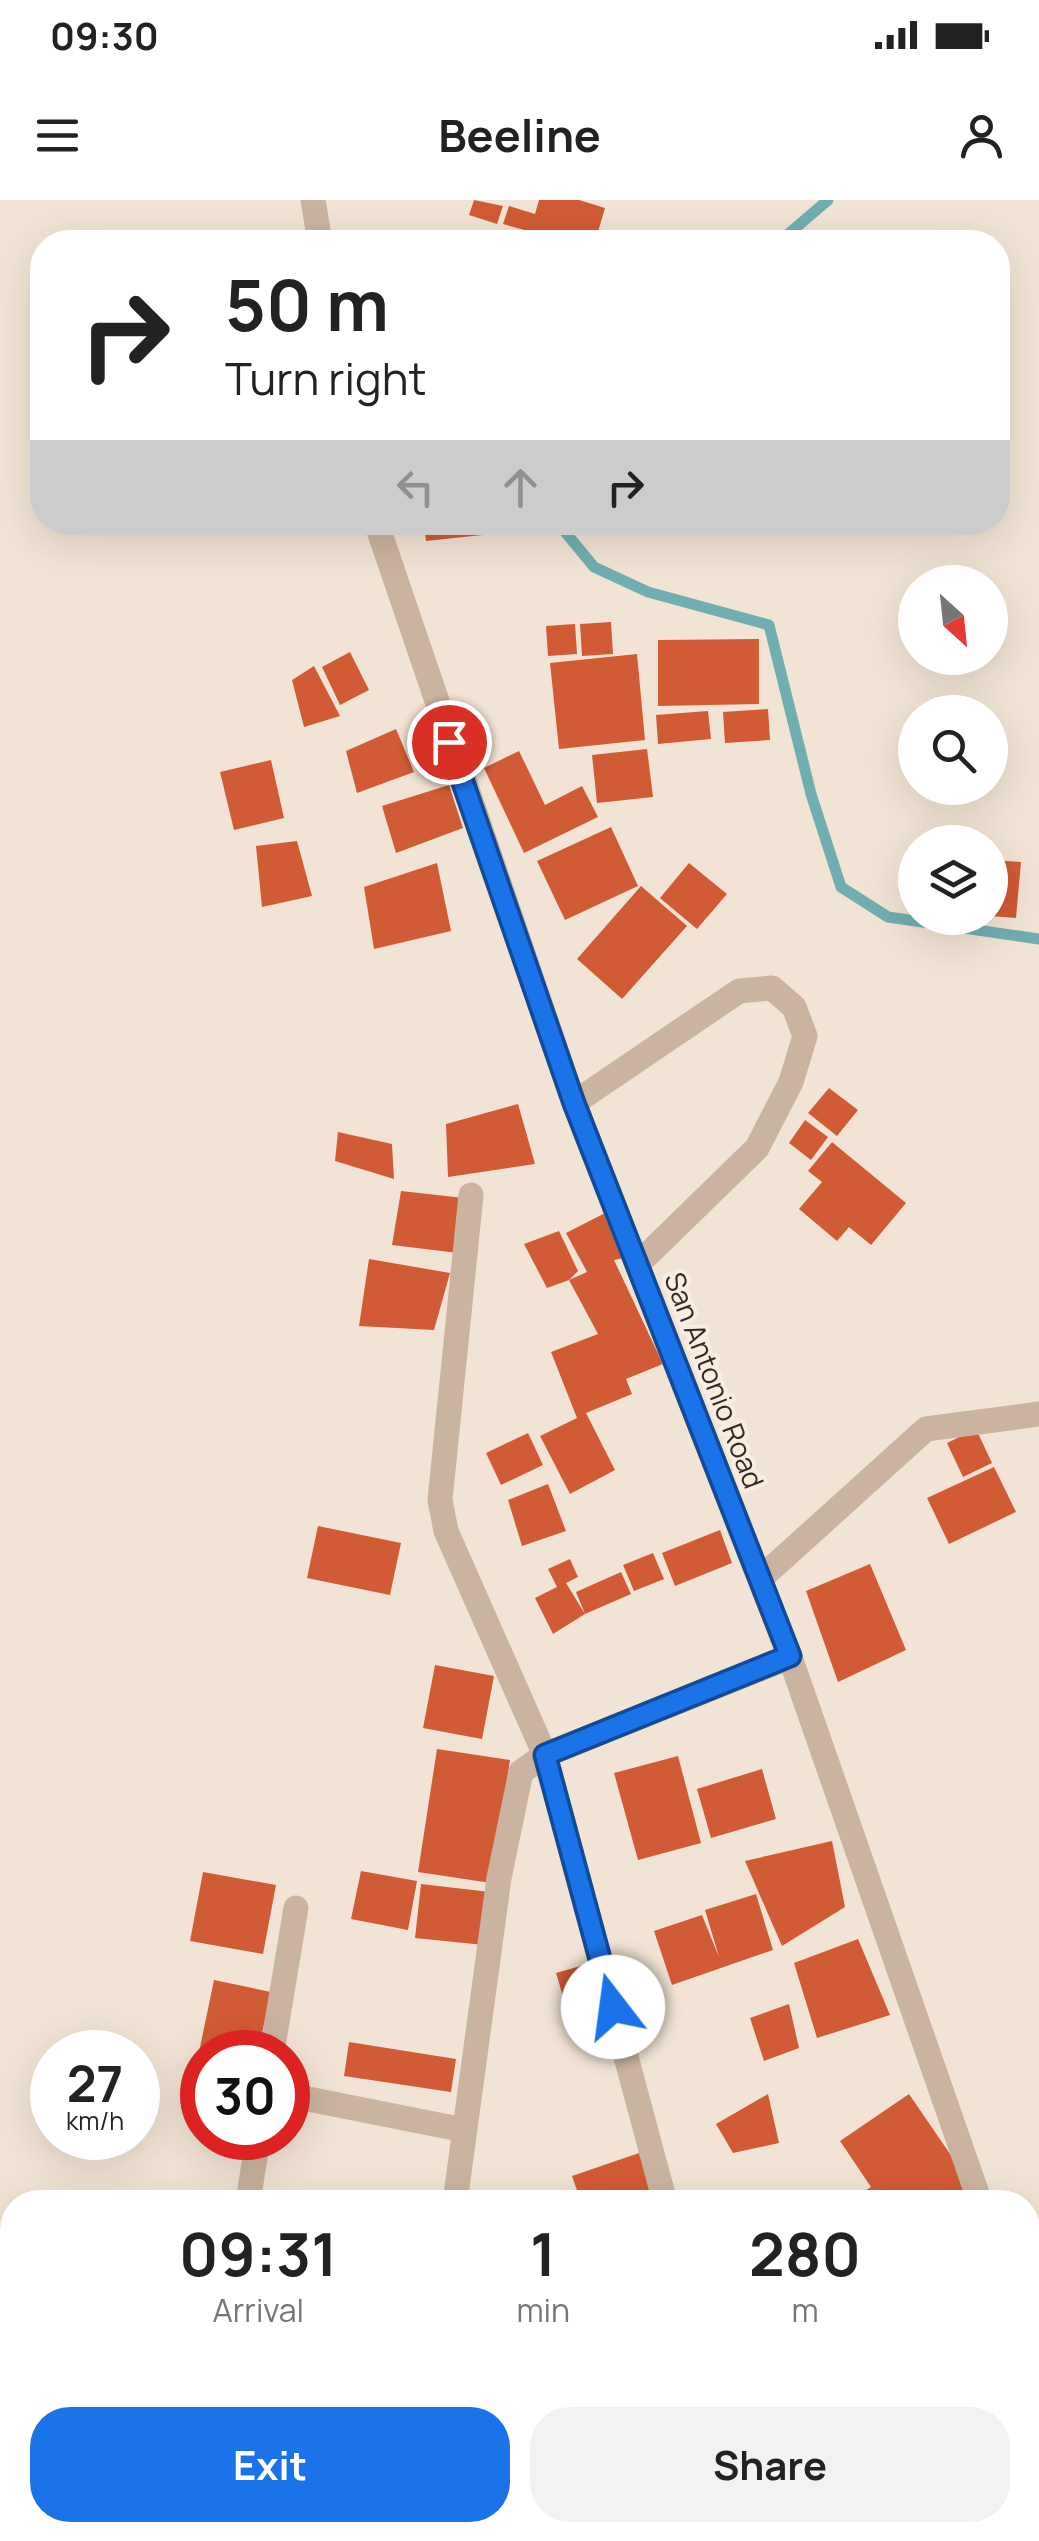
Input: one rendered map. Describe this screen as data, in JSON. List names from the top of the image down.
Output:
{
  "streets": {
    "street": ["San Antonio Road"]
  },
  "north": "bottom right",
  "page": {
    "status": "09:30",
    "header": "Beeline",
    "turn": ["50 m", "Turn right"],
    "speed": "27 km/h",
    "limit": "30",
    "eta": [
      "09:31",
      "Arrival",
      "1",
      "min",
      "280",
      "m"
    ],
    "buttons": ["Exit", "Share"]
  }
}
